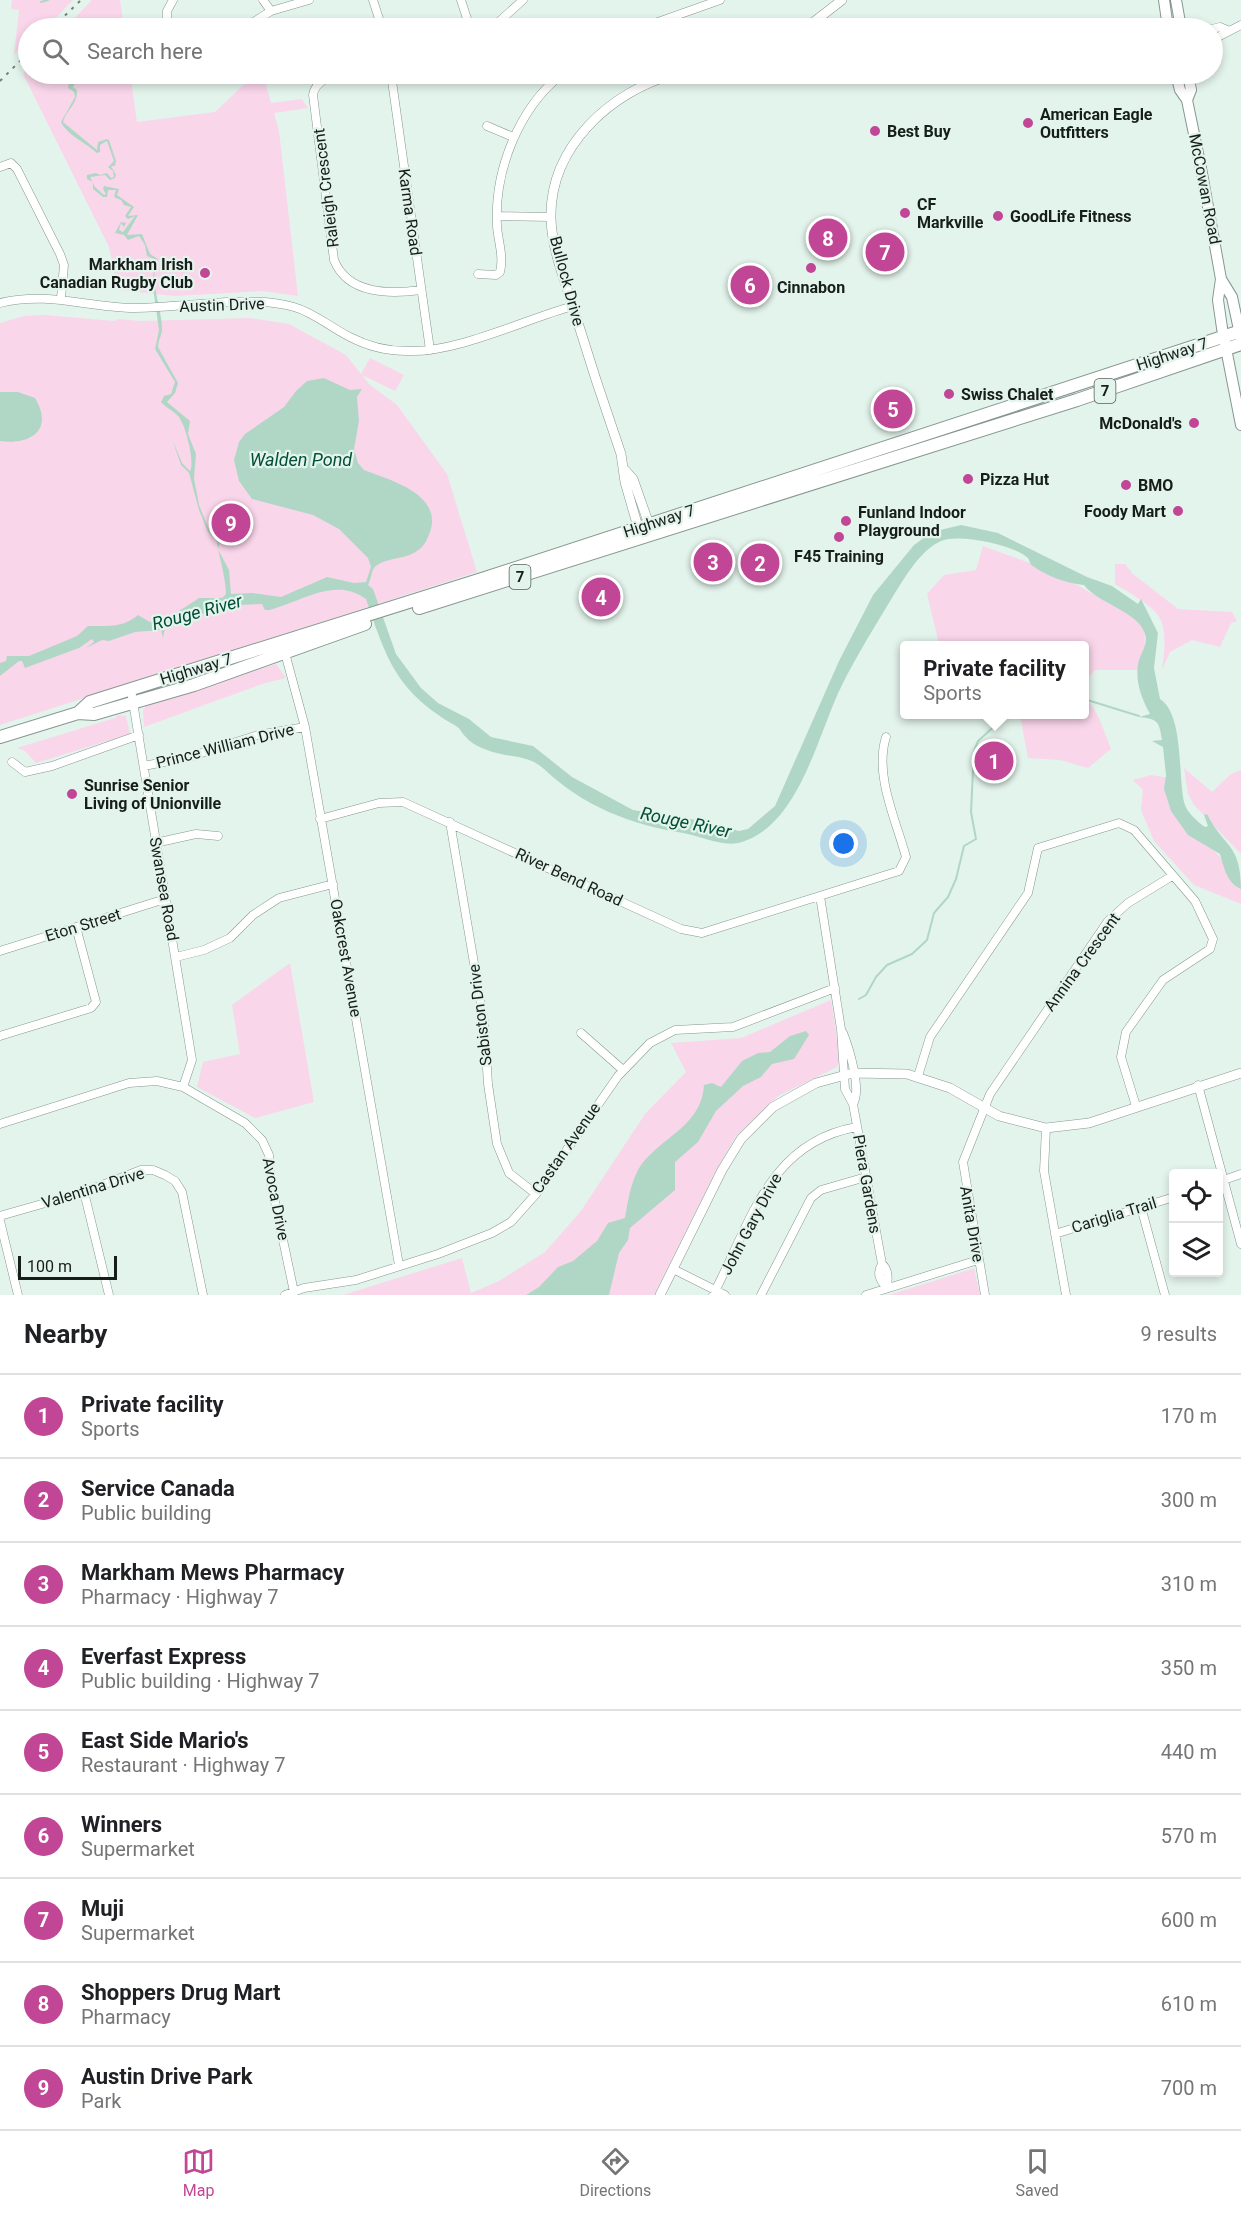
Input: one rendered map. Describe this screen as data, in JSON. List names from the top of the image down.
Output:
{
  "streets": {
    "main road": ["McCowan Road", "Highway 7", "7"],
    "street": [
      "Raleigh Crescent",
      "Karma Road",
      "Bullock Drive",
      "Austin Drive",
      "Prince William Drive",
      "River Bend Road",
      "Swansea Road",
      "Eton Street",
      "Oakcrest Avenue",
      "Annina Crescent",
      "Sabiston Drive",
      "Castan Avenue",
      "Piera Gardens",
      "Valentina Drive",
      "Avoca Drive",
      "Cariglia Trail",
      "John Gary Drive",
      "Anita Drive"
    ]
  },
  "crossings": [
    ["Raleigh Crescent", "Karma Road"],
    ["McCowan Road", "Highway 7"],
    ["Karma Road", "Austin Drive"],
    ["Bullock Drive", "Austin Drive"],
    ["Bullock Drive", "Highway 7"],
    ["Highway 7", "Swansea Road"],
    ["Highway 7", "Oakcrest Avenue"],
    ["Prince William Drive", "Swansea Road"],
    ["Prince William Drive", "Oakcrest Avenue"],
    ["River Bend Road", "Oakcrest Avenue"],
    ["River Bend Road", "Sabiston Drive"],
    ["River Bend Road", "Piera Gardens"],
    ["Swansea Road", "Eton Street"],
    ["Swansea Road", "Avoca Drive"],
    ["Oakcrest Avenue", "Castan Avenue"],
    ["Annina Crescent", "Anita Drive"],
    ["Sabiston Drive", "Castan Avenue"],
    ["Castan Avenue", "Piera Gardens"],
    ["Castan Avenue", "Avoca Drive"],
    ["Piera Gardens", "John Gary Drive"]
  ],
  "water": ["Walden Pond", "Rouge River"],
  "places": [
    "American Eagle Outfitters",
    "Best Buy",
    "CF Markville",
    "GoodLife Fitness",
    "Cinnabon",
    "Markham Irish Canadian Rugby Club",
    "Swiss Chalet",
    "McDonald's",
    "Pizza Hut",
    "BMO",
    "Foody Mart",
    "Funland Indoor Playground",
    "F45 Training",
    "Sunrise Senior Living of Unionville"
  ],
  "scale_bar": "100 m",
  "page": {
    "search": "Search here",
    "pins": [
      "8",
      "7",
      "6",
      "5",
      "9",
      "3",
      "2",
      "4",
      "1"
    ],
    "popup": ["Private facility", "Sports"],
    "scale": "100 m",
    "heading": ["Nearby", "9 results"],
    "list": [
      {
        "mark": "1",
        "name": "Private facility",
        "note": "Sports",
        "value": "170 m"
      },
      {
        "mark": "2",
        "name": "Service Canada",
        "note": "Public building",
        "value": "300 m"
      },
      {
        "mark": "3",
        "name": "Markham Mews Pharmacy",
        "note": "Pharmacy · Highway 7",
        "value": "310 m"
      },
      {
        "mark": "4",
        "name": "Everfast Express",
        "note": "Public building · Highway 7",
        "value": "350 m"
      },
      {
        "mark": "5",
        "name": "East Side Mario's",
        "note": "Restaurant · Highway 7",
        "value": "440 m"
      },
      {
        "mark": "6",
        "name": "Winners",
        "note": "Supermarket",
        "value": "570 m"
      },
      {
        "mark": "7",
        "name": "Muji",
        "note": "Supermarket",
        "value": "600 m"
      },
      {
        "mark": "8",
        "name": "Shoppers Drug Mart",
        "note": "Pharmacy",
        "value": "610 m"
      },
      {
        "mark": "9",
        "name": "Austin Drive Park",
        "note": "Park",
        "value": "700 m"
      }
    ],
    "nav": ["Map", "Directions", "Saved"]
  }
}
